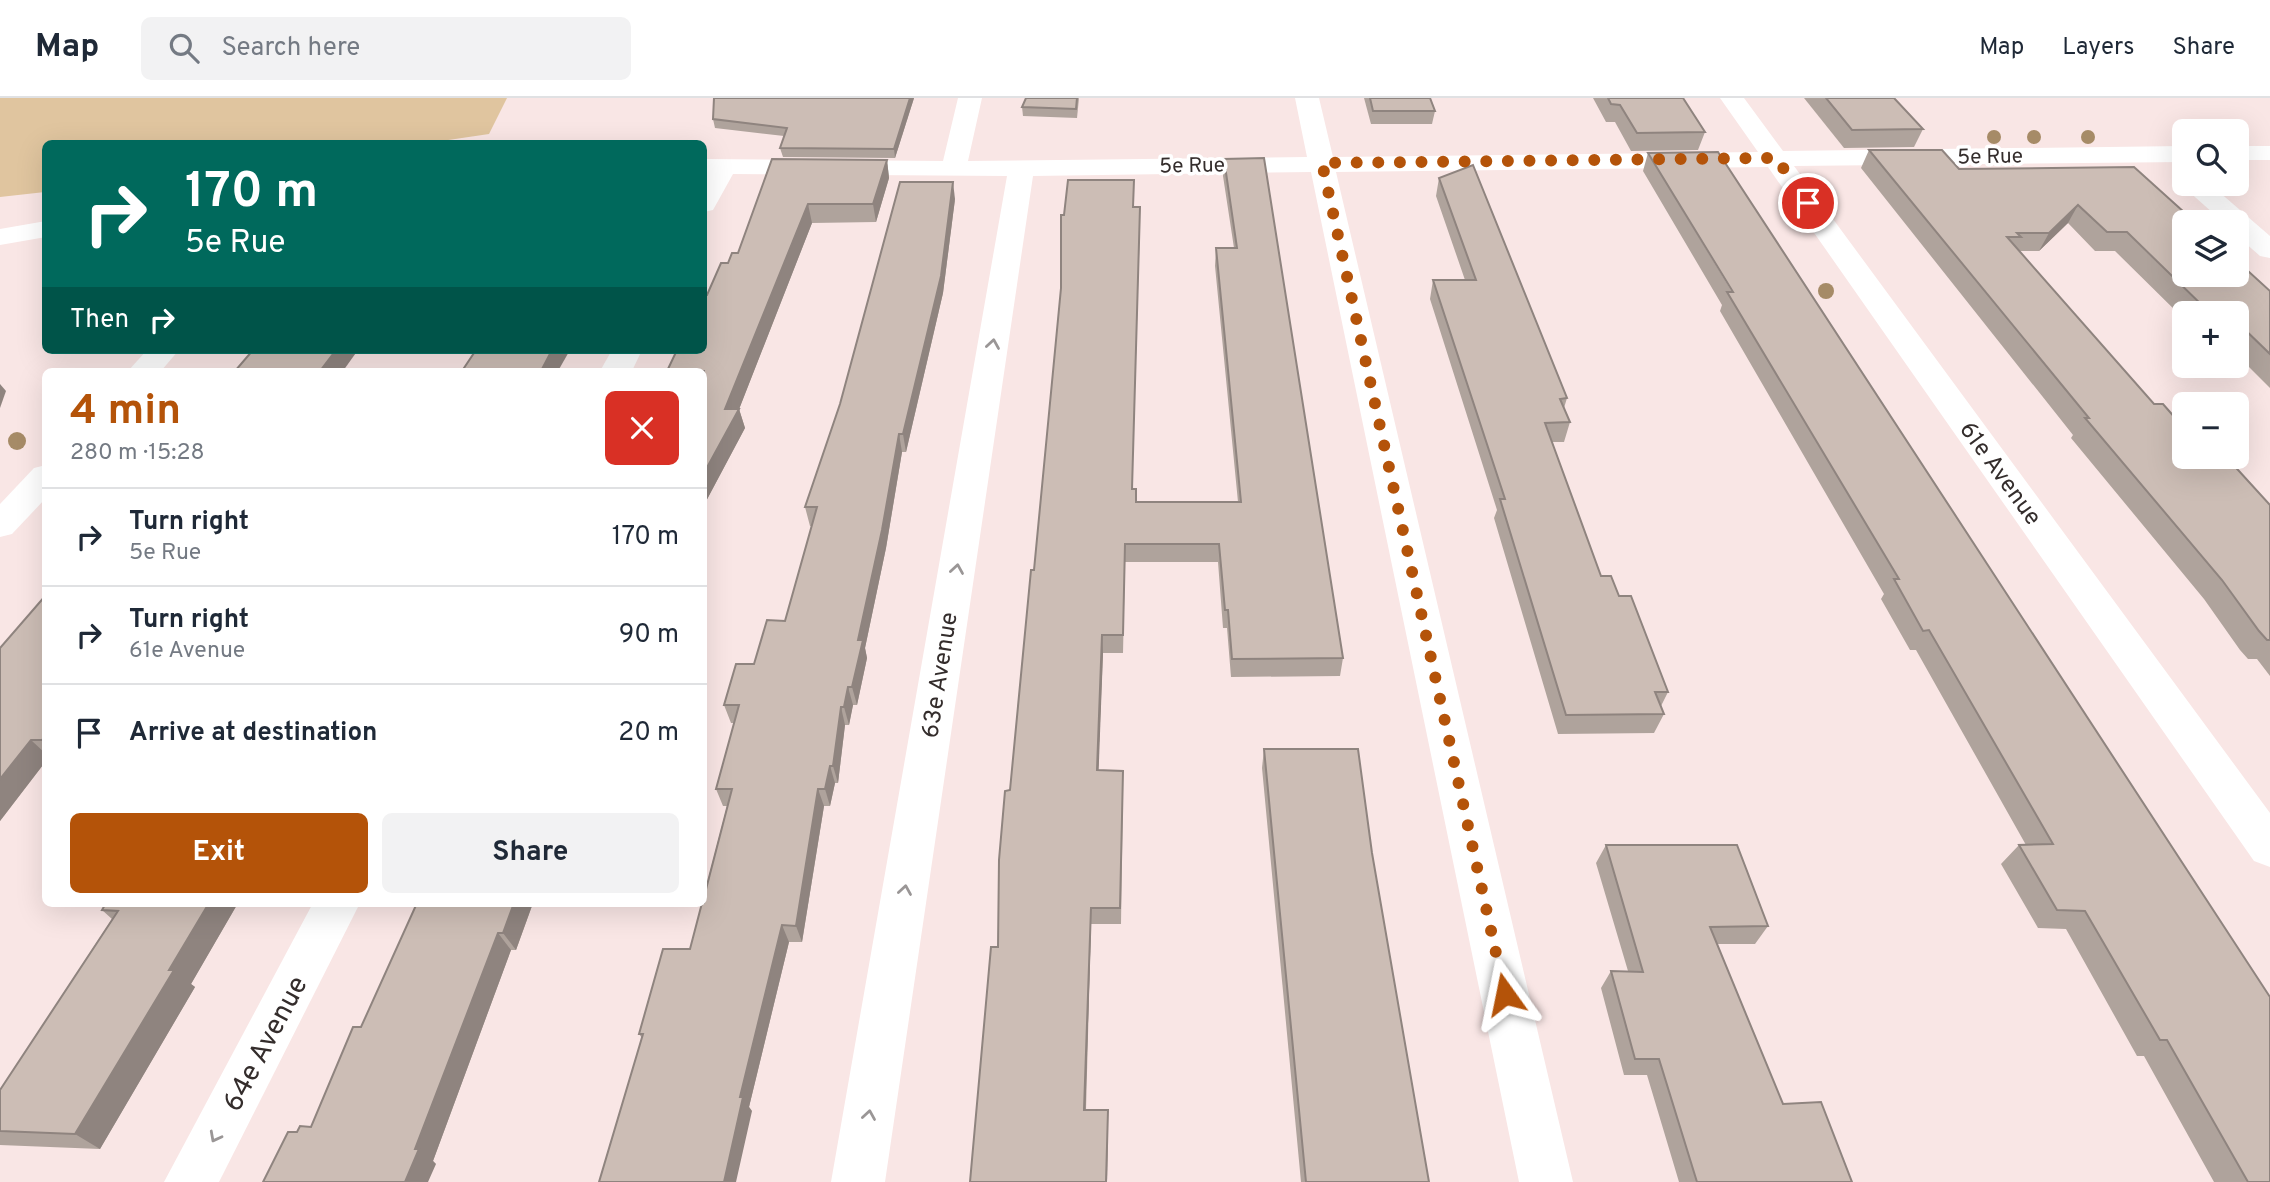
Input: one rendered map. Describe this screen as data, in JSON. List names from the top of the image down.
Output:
{
  "streets": {
    "street": [
      "5e Rue",
      "61e Avenue",
      "63e Avenue",
      "64e Avenue"
    ]
  },
  "crossings": [
    ["5e Rue", "61e Avenue"],
    ["5e Rue", "63e Avenue"]
  ],
  "one_way": ["63e Avenue", "64e Avenue"],
  "page": {
    "header": "Map",
    "search": "Search here",
    "nav": ["Map", "Layers", "Share"],
    "map_buttons": ["+", "−"],
    "turn": ["170 m", "5e Rue"],
    "then": "Then",
    "heading": ["4 min", "280 m · 15:28"],
    "list": [
      {
        "name": "Turn right",
        "note": "5e Rue",
        "value": "170 m"
      },
      {
        "name": "Turn right",
        "note": "61e Avenue",
        "value": "90 m"
      },
      {
        "name": "Arrive at destination",
        "value": "20 m"
      }
    ],
    "buttons": ["Exit", "Share"]
  }
}
